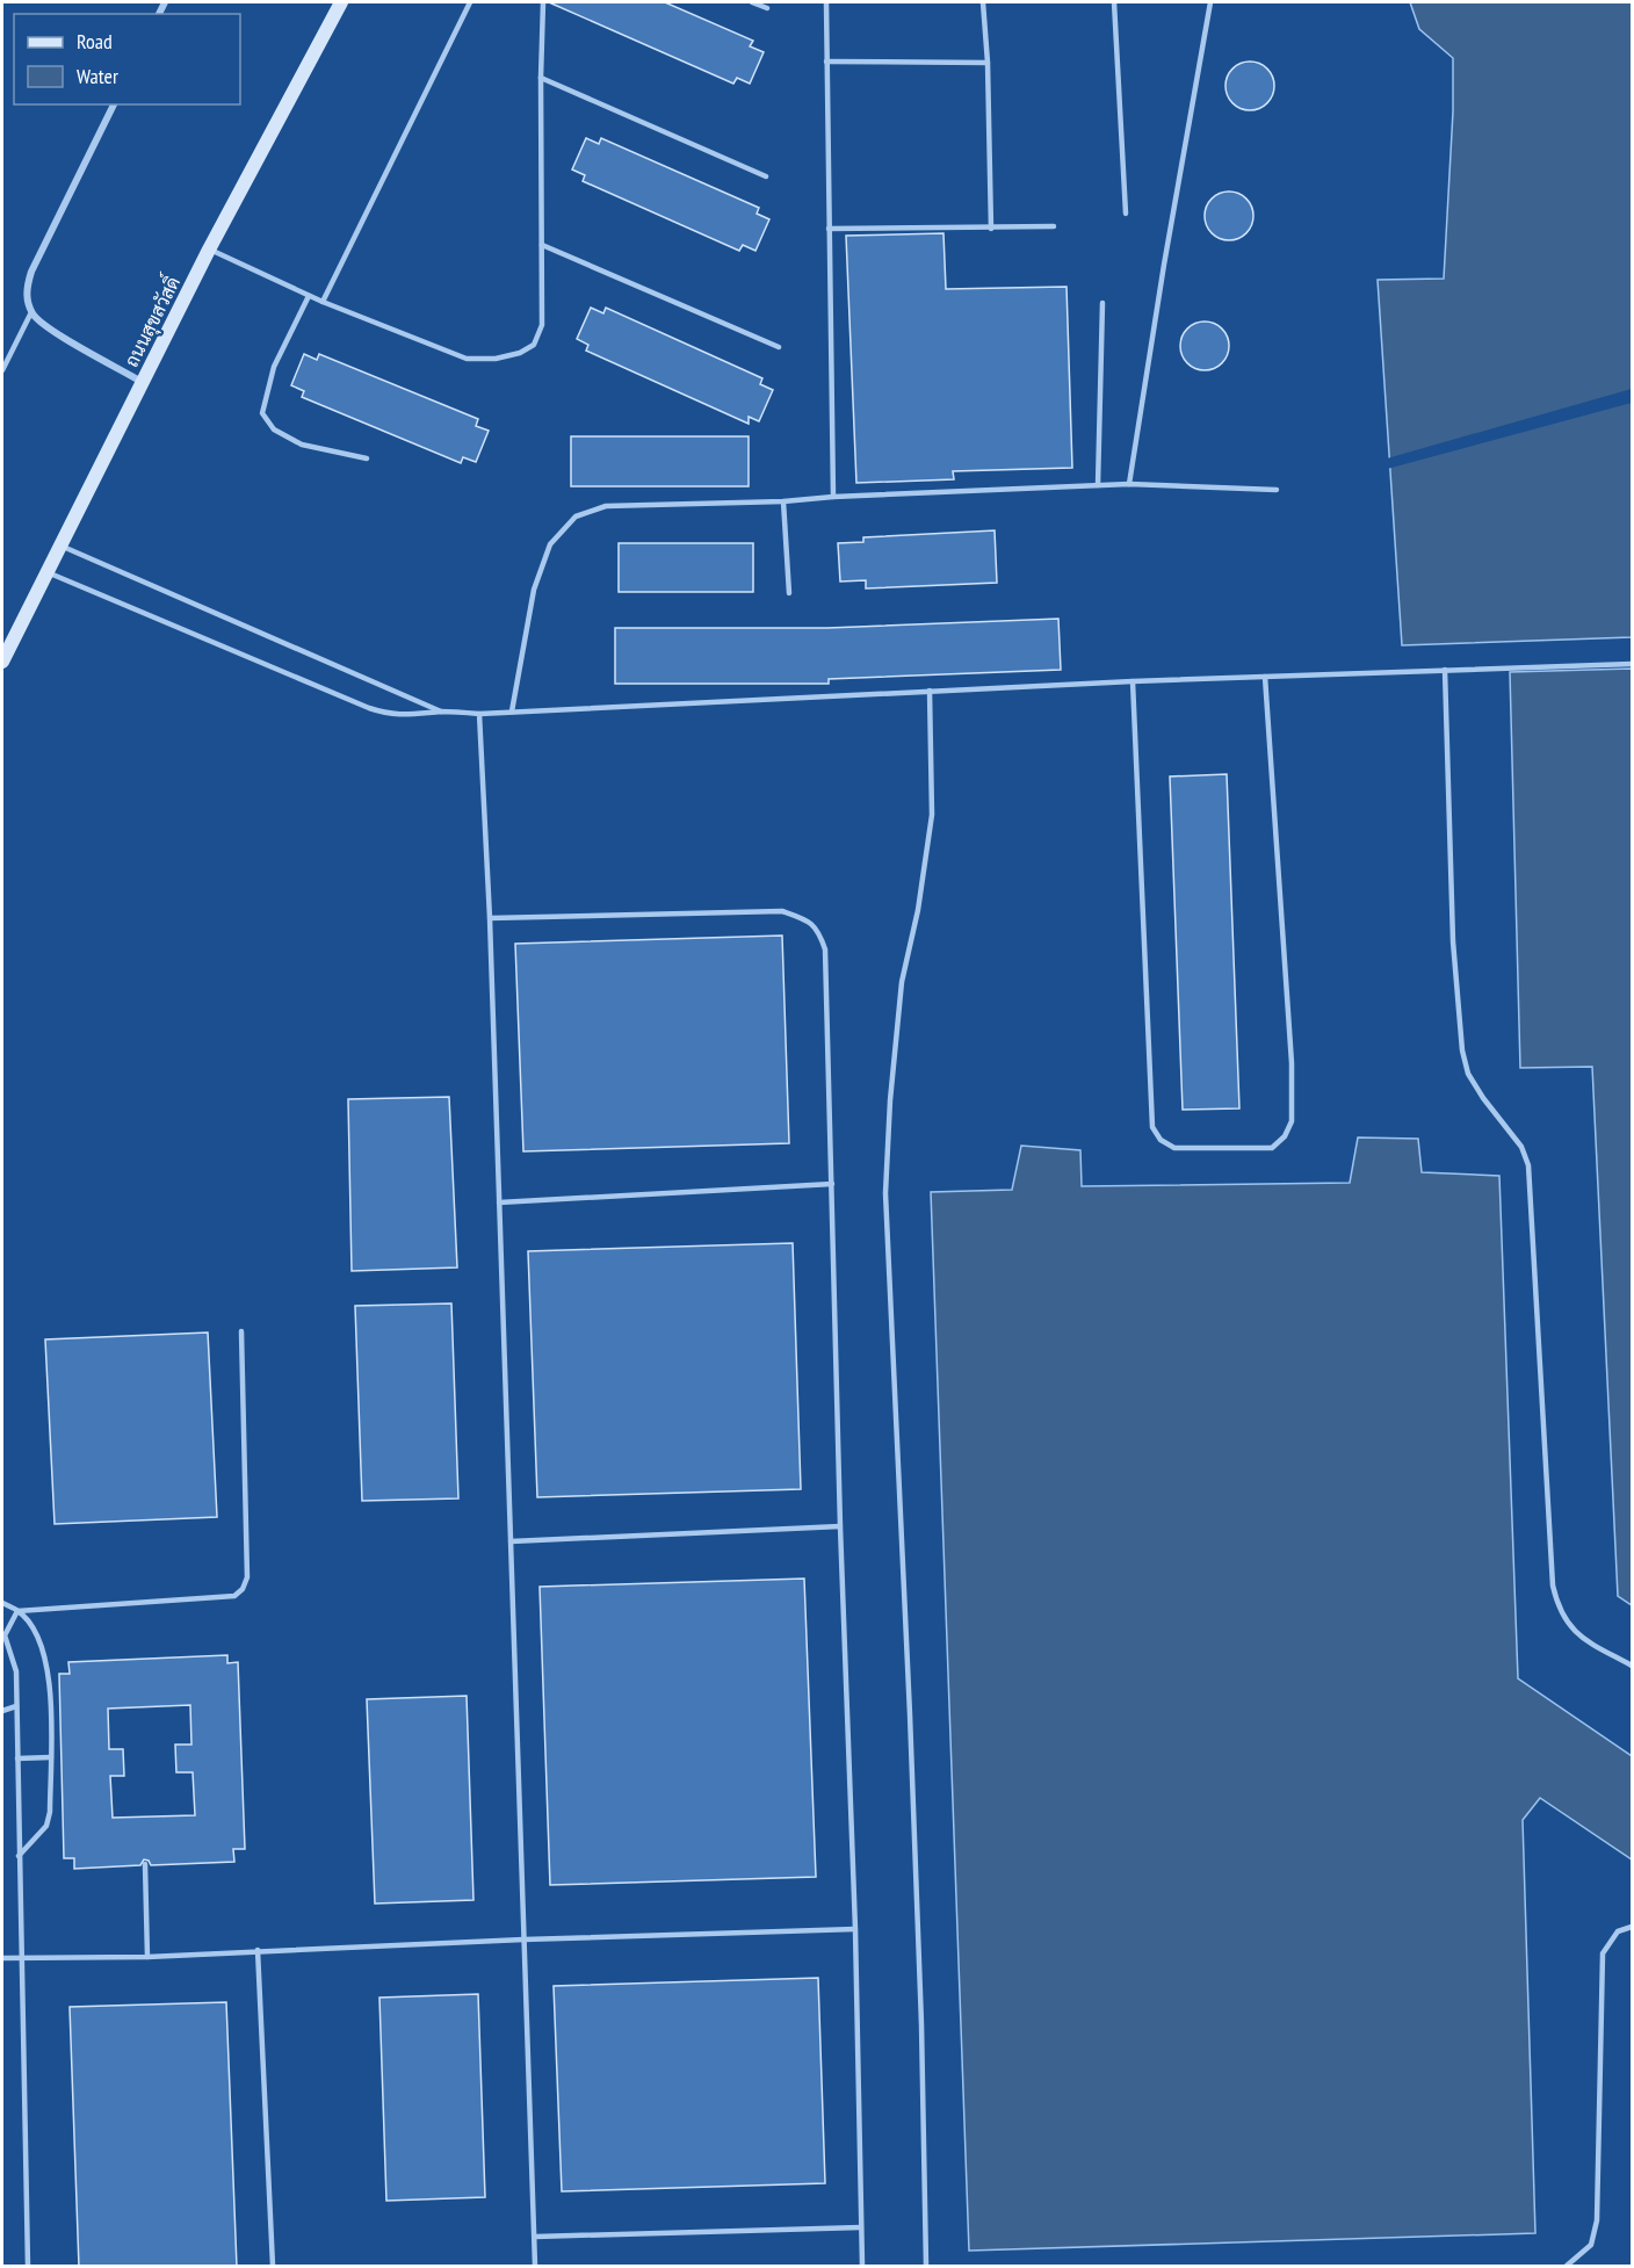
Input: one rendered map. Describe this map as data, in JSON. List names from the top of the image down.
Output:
{
  "streets": {
    "main road": ["ถนนสุขสวัสดิ์"]
  },
  "legend": ["Road", "Water"]
}
